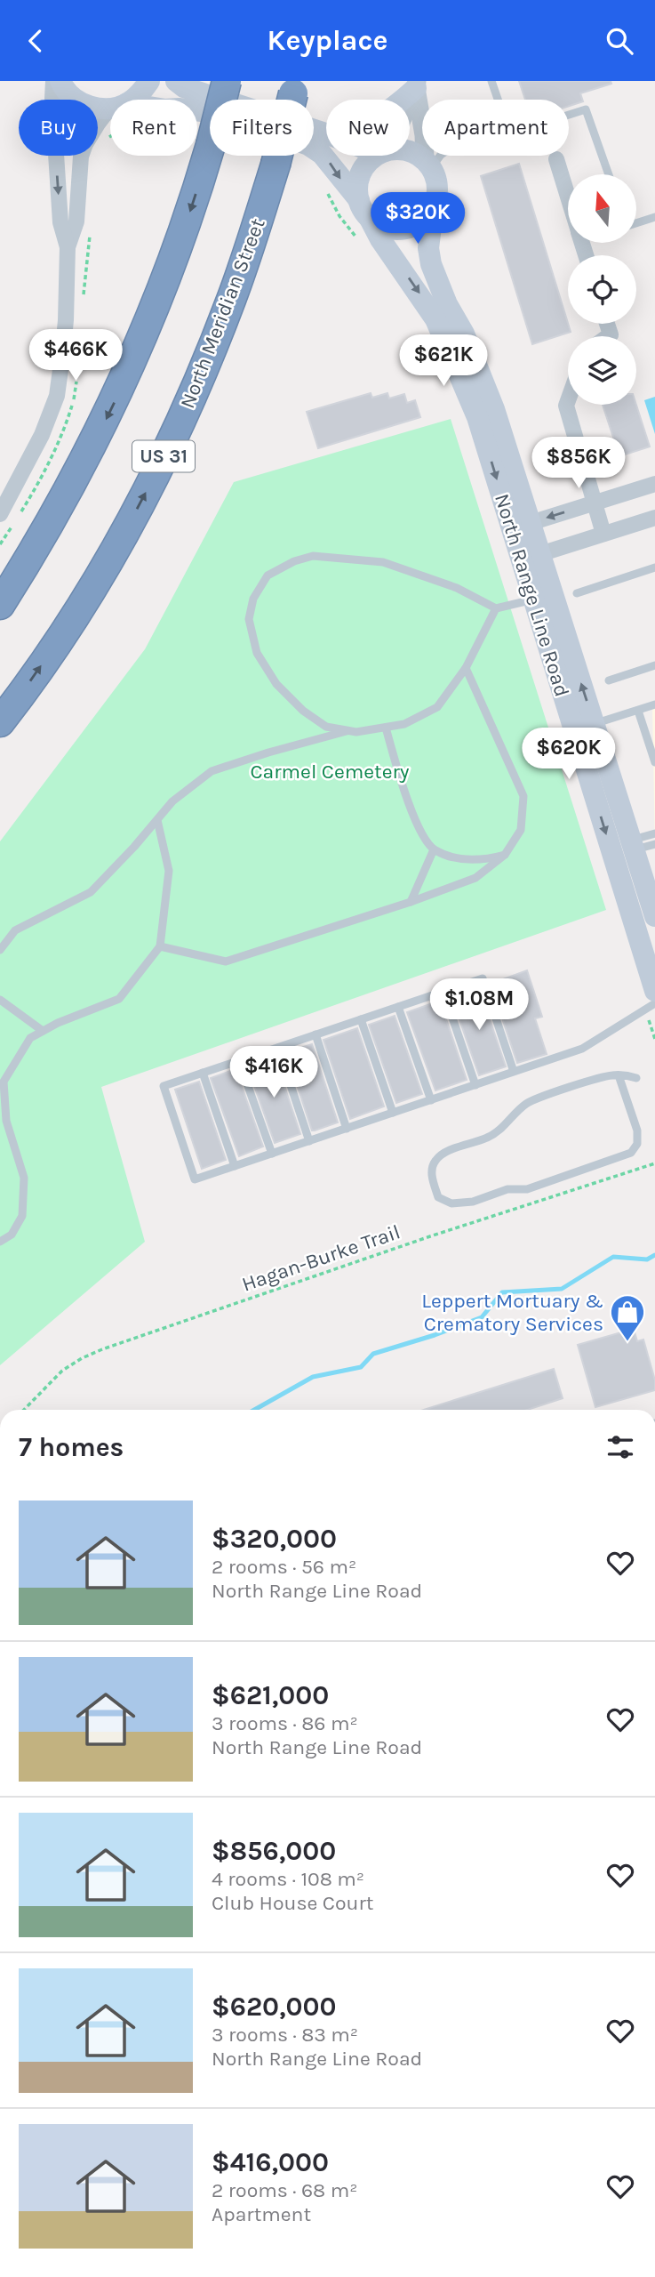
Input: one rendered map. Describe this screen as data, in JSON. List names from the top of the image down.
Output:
{
  "streets": {
    "highway": ["North Meridian Street", "US 31"],
    "main road": ["North Range Line Road"],
    "path": ["Hagan-Burke Trail"]
  },
  "parks": ["Carmel Cemetery"],
  "places": {
    "shop": ["Leppert Mortuary & Crematory Services"]
  },
  "north": "top",
  "page": {
    "header": "Keyplace",
    "chip": [
      "Buy",
      "Rent",
      "Filters",
      "New",
      "Apartment"
    ],
    "price": [
      "$320K",
      "$466K",
      "$621K",
      "$856K",
      "$620K",
      "$1.08M",
      "$416K"
    ],
    "heading": "7 homes",
    "list": [
      {
        "name": "$320,000",
        "note": "2 rooms · 56 m² · North Range Line Road"
      },
      {
        "name": "$621,000",
        "note": "3 rooms · 86 m² · North Range Line Road"
      },
      {
        "name": "$856,000",
        "note": "4 rooms · 108 m² · Club House Court"
      },
      {
        "name": "$620,000",
        "note": "3 rooms · 83 m² · North Range Line Road"
      },
      {
        "name": "$416,000",
        "note": "2 rooms · 68 m² · Apartment"
      }
    ]
  }
}
